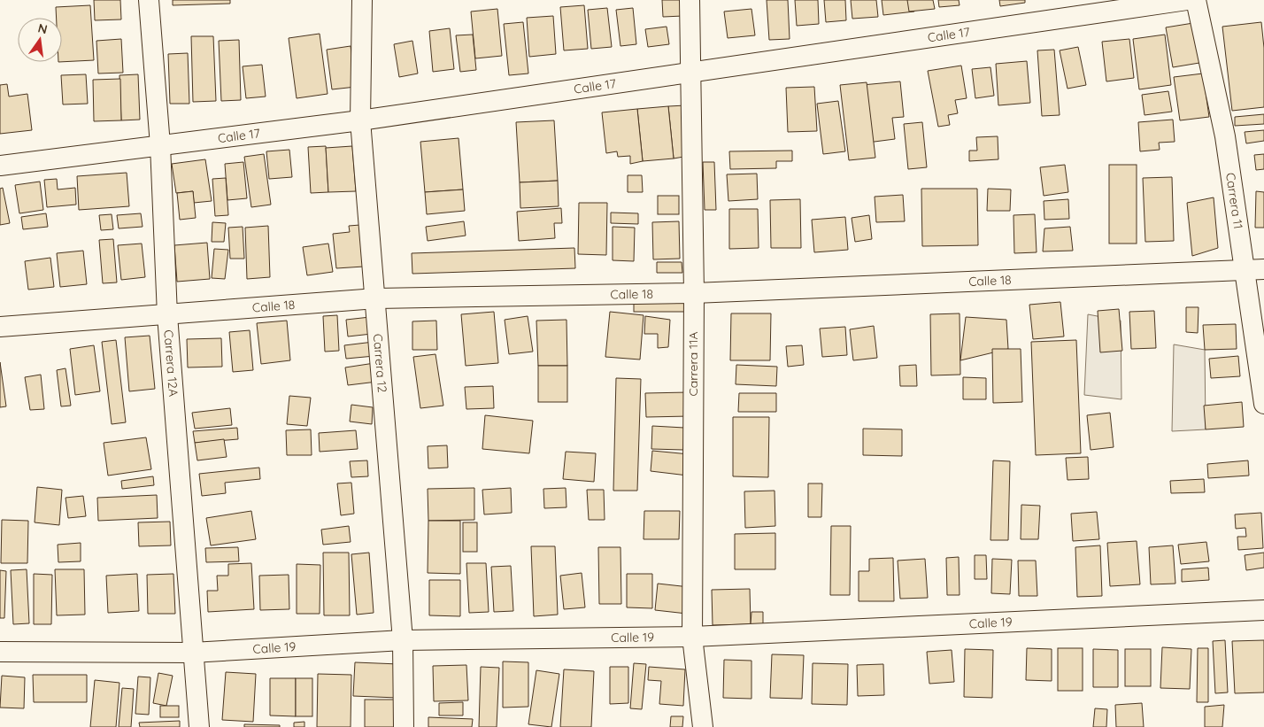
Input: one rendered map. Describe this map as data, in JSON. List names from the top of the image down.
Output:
{
  "streets": {
    "street": [
      "Calle 17",
      "Carrera 11",
      "Calle 18",
      "Carrera 12",
      "Carrera 12A",
      "Carrera 11A",
      "Calle 19"
    ]
  },
  "crossings": [
    ["Calle 17", "Carrera 12"],
    ["Calle 17", "Carrera 12A"],
    ["Calle 17", "Carrera 11A"],
    ["Carrera 11", "Calle 18"],
    ["Calle 18", "Carrera 12"],
    ["Calle 18", "Carrera 12A"],
    ["Calle 18", "Carrera 11A"],
    ["Carrera 12", "Calle 19"],
    ["Carrera 12A", "Calle 19"],
    ["Carrera 11A", "Calle 19"]
  ],
  "north": "top"
}
